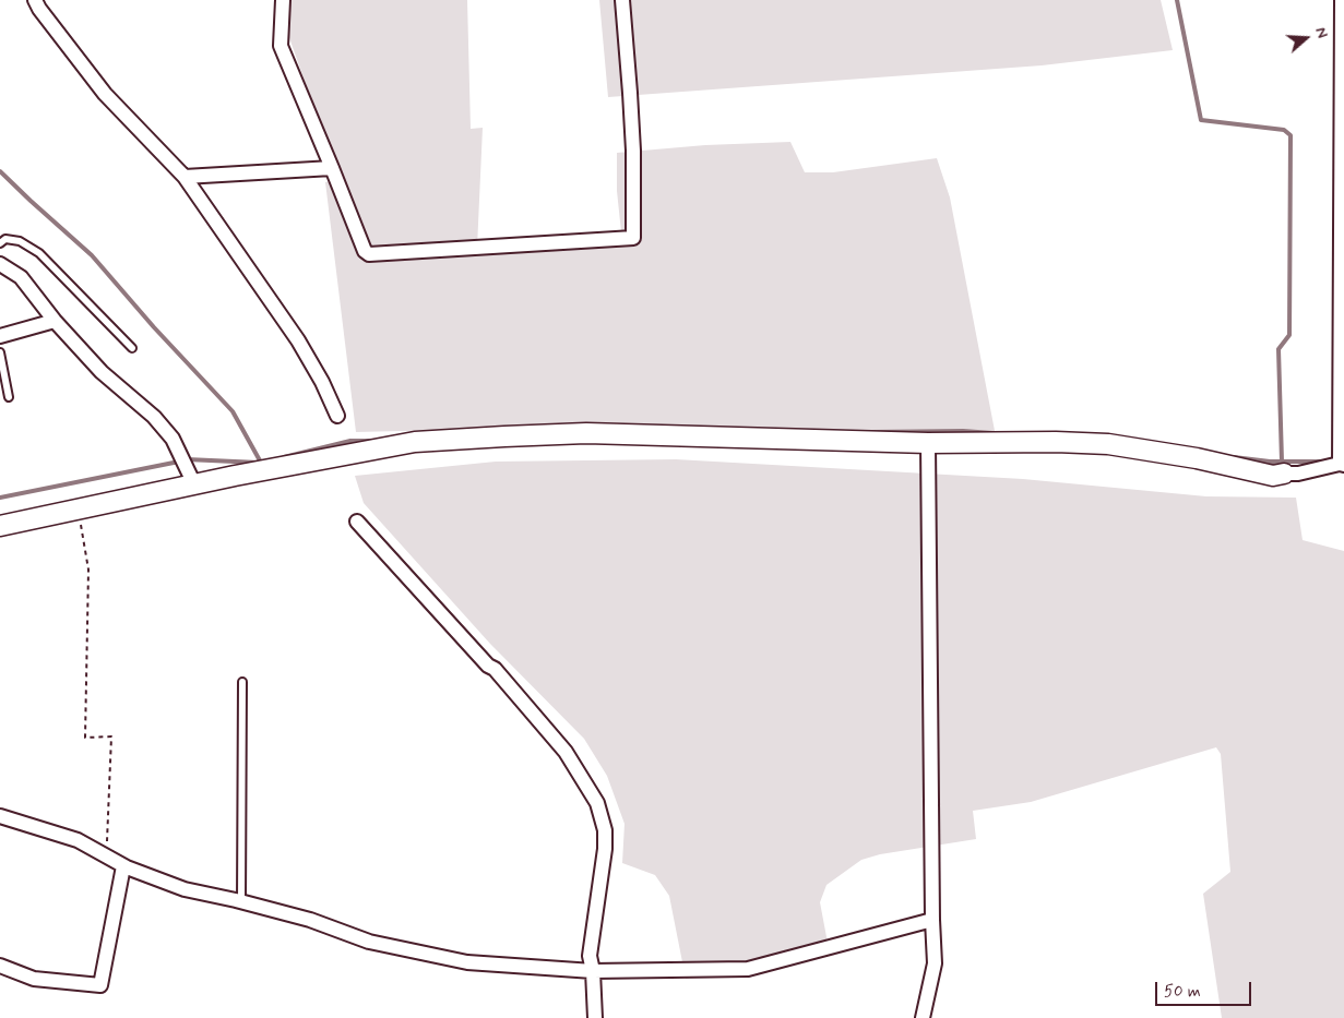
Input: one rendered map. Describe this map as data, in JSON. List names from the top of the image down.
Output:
{
  "scale_bar": "50 m",
  "north": "right"
}
